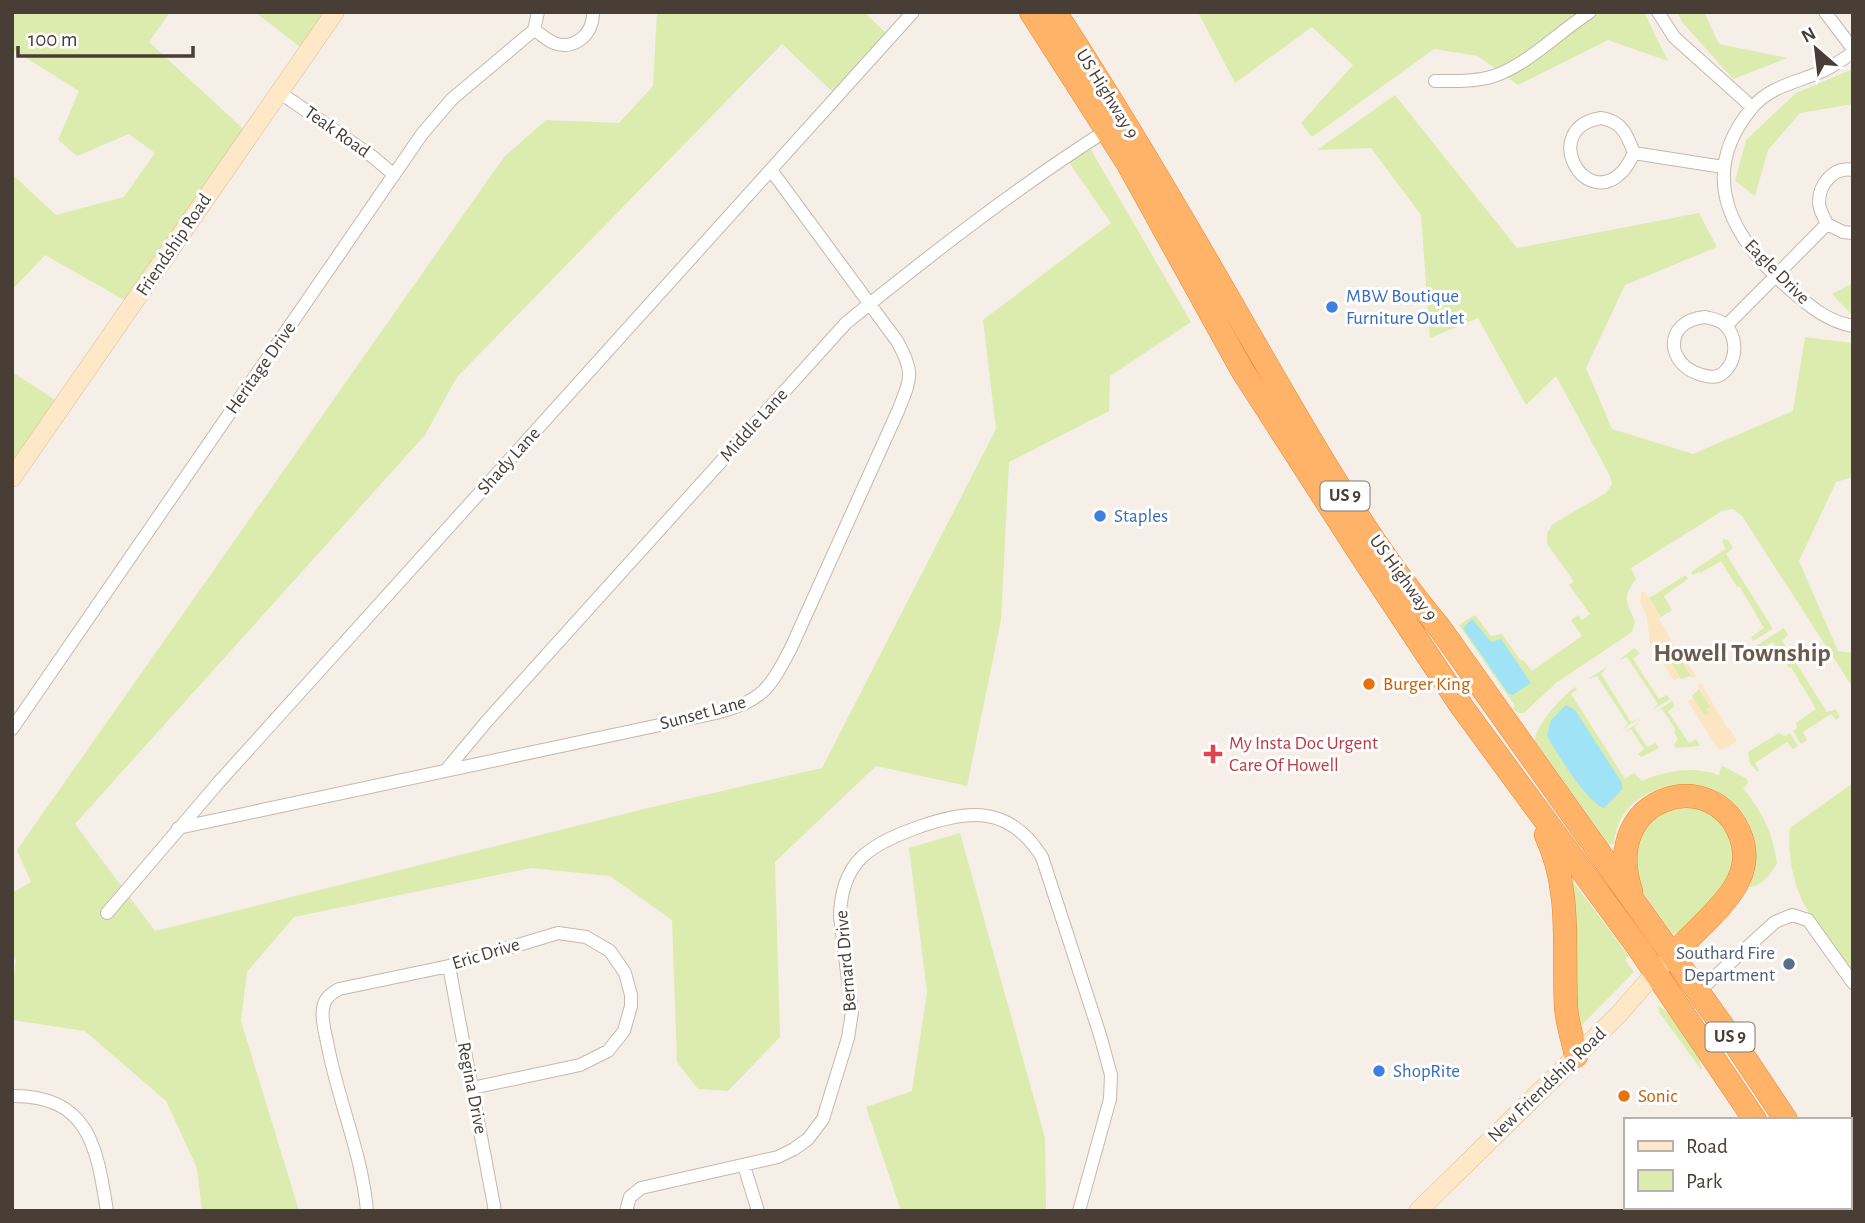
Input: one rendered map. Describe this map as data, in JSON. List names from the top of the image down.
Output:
{
  "streets": {
    "highway": ["US Highway 9", "US 9"],
    "street": [
      "Teak Road",
      "Friendship Road",
      "Eagle Drive",
      "Heritage Drive",
      "Middle Lane",
      "Shady Lane",
      "Sunset Lane",
      "Eric Drive",
      "Bernard Drive",
      "New Friendship Road",
      "Regina Drive"
    ]
  },
  "crossings": [
    ["US Highway 9", "Middle Lane"],
    ["US Highway 9", "New Friendship Road"],
    ["Teak Road", "Friendship Road"],
    ["Teak Road", "Heritage Drive"],
    ["Middle Lane", "Sunset Lane"],
    ["Shady Lane", "Sunset Lane"],
    ["Eric Drive", "Regina Drive"]
  ],
  "districts": ["Howell Township"],
  "places": {
    "other": [
      "MBW Boutique Furniture Outlet",
      "Staples",
      "Burger King",
      "Southard Fire Department",
      "ShopRite",
      "Sonic"
    ],
    "health": ["My Insta Doc Urgent Care Of Howell"]
  },
  "legend": ["Road", "Park"],
  "scale_bar": "100 m",
  "north": "top left"
}
